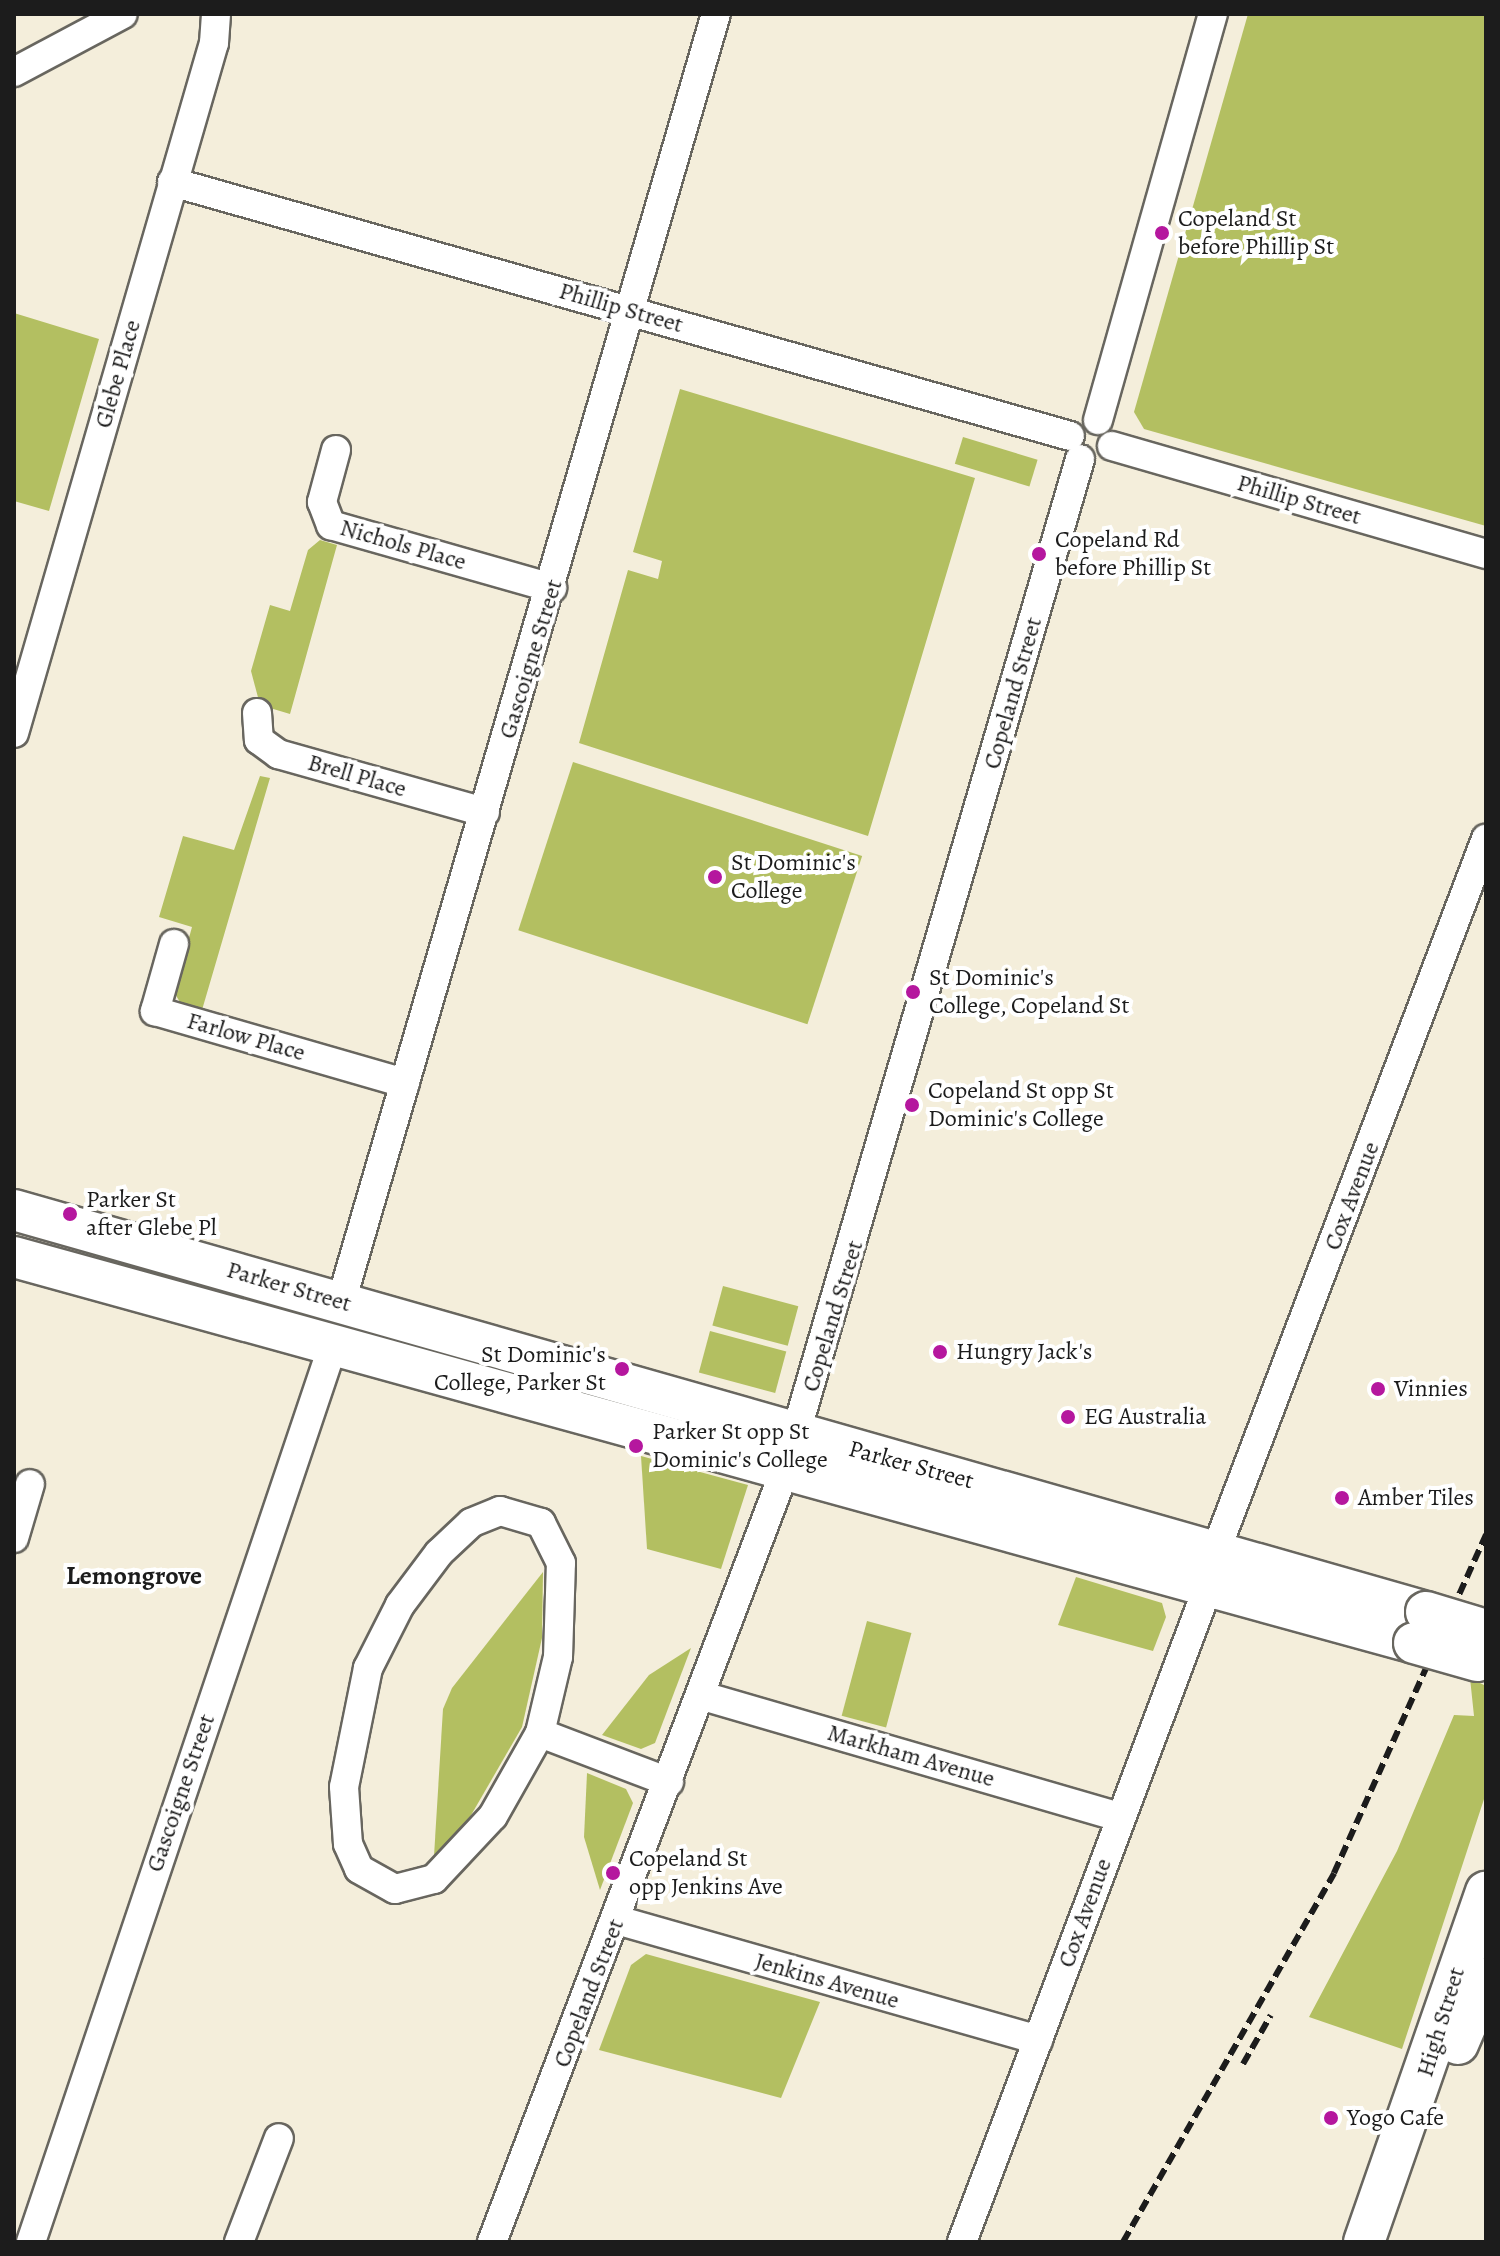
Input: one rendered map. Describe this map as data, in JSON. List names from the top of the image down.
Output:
{
  "streets": {
    "highway": ["Parker Street", "High Street"],
    "street": [
      "Phillip Street",
      "Glebe Place",
      "Nichols Place",
      "Gascoigne Street",
      "Copeland Street",
      "Brell Place",
      "Farlow Place",
      "Cox Avenue",
      "Markham Avenue",
      "Jenkins Avenue"
    ]
  },
  "crossings": [
    ["Phillip Street", "Glebe Place"],
    ["Phillip Street", "Gascoigne Street"],
    ["Phillip Street", "Copeland Street"],
    ["Nichols Place", "Gascoigne Street"],
    ["Gascoigne Street", "Brell Place"],
    ["Gascoigne Street", "Farlow Place"],
    ["Gascoigne Street", "Parker Street"],
    ["Copeland Street", "Parker Street"],
    ["Copeland Street", "Markham Avenue"],
    ["Copeland Street", "Jenkins Avenue"],
    ["Cox Avenue", "Parker Street"],
    ["Cox Avenue", "Markham Avenue"],
    ["Cox Avenue", "Jenkins Avenue"]
  ],
  "districts": ["Lemongrove"],
  "places": [
    "Copeland St before Phillip St",
    "Copeland Rd before Phillip St",
    "St Dominic's College",
    "St Dominic's College, Copeland St",
    "Copeland St opp St Dominic's College",
    "Parker St after Glebe Pl",
    "Hungry Jack's",
    "St Dominic's College, Parker St",
    "Vinnies",
    "EG Australia",
    "Parker St opp St Dominic's College",
    "Amber Tiles",
    "Copeland St opp Jenkins Ave",
    "Yogo Cafe"
  ]
}
